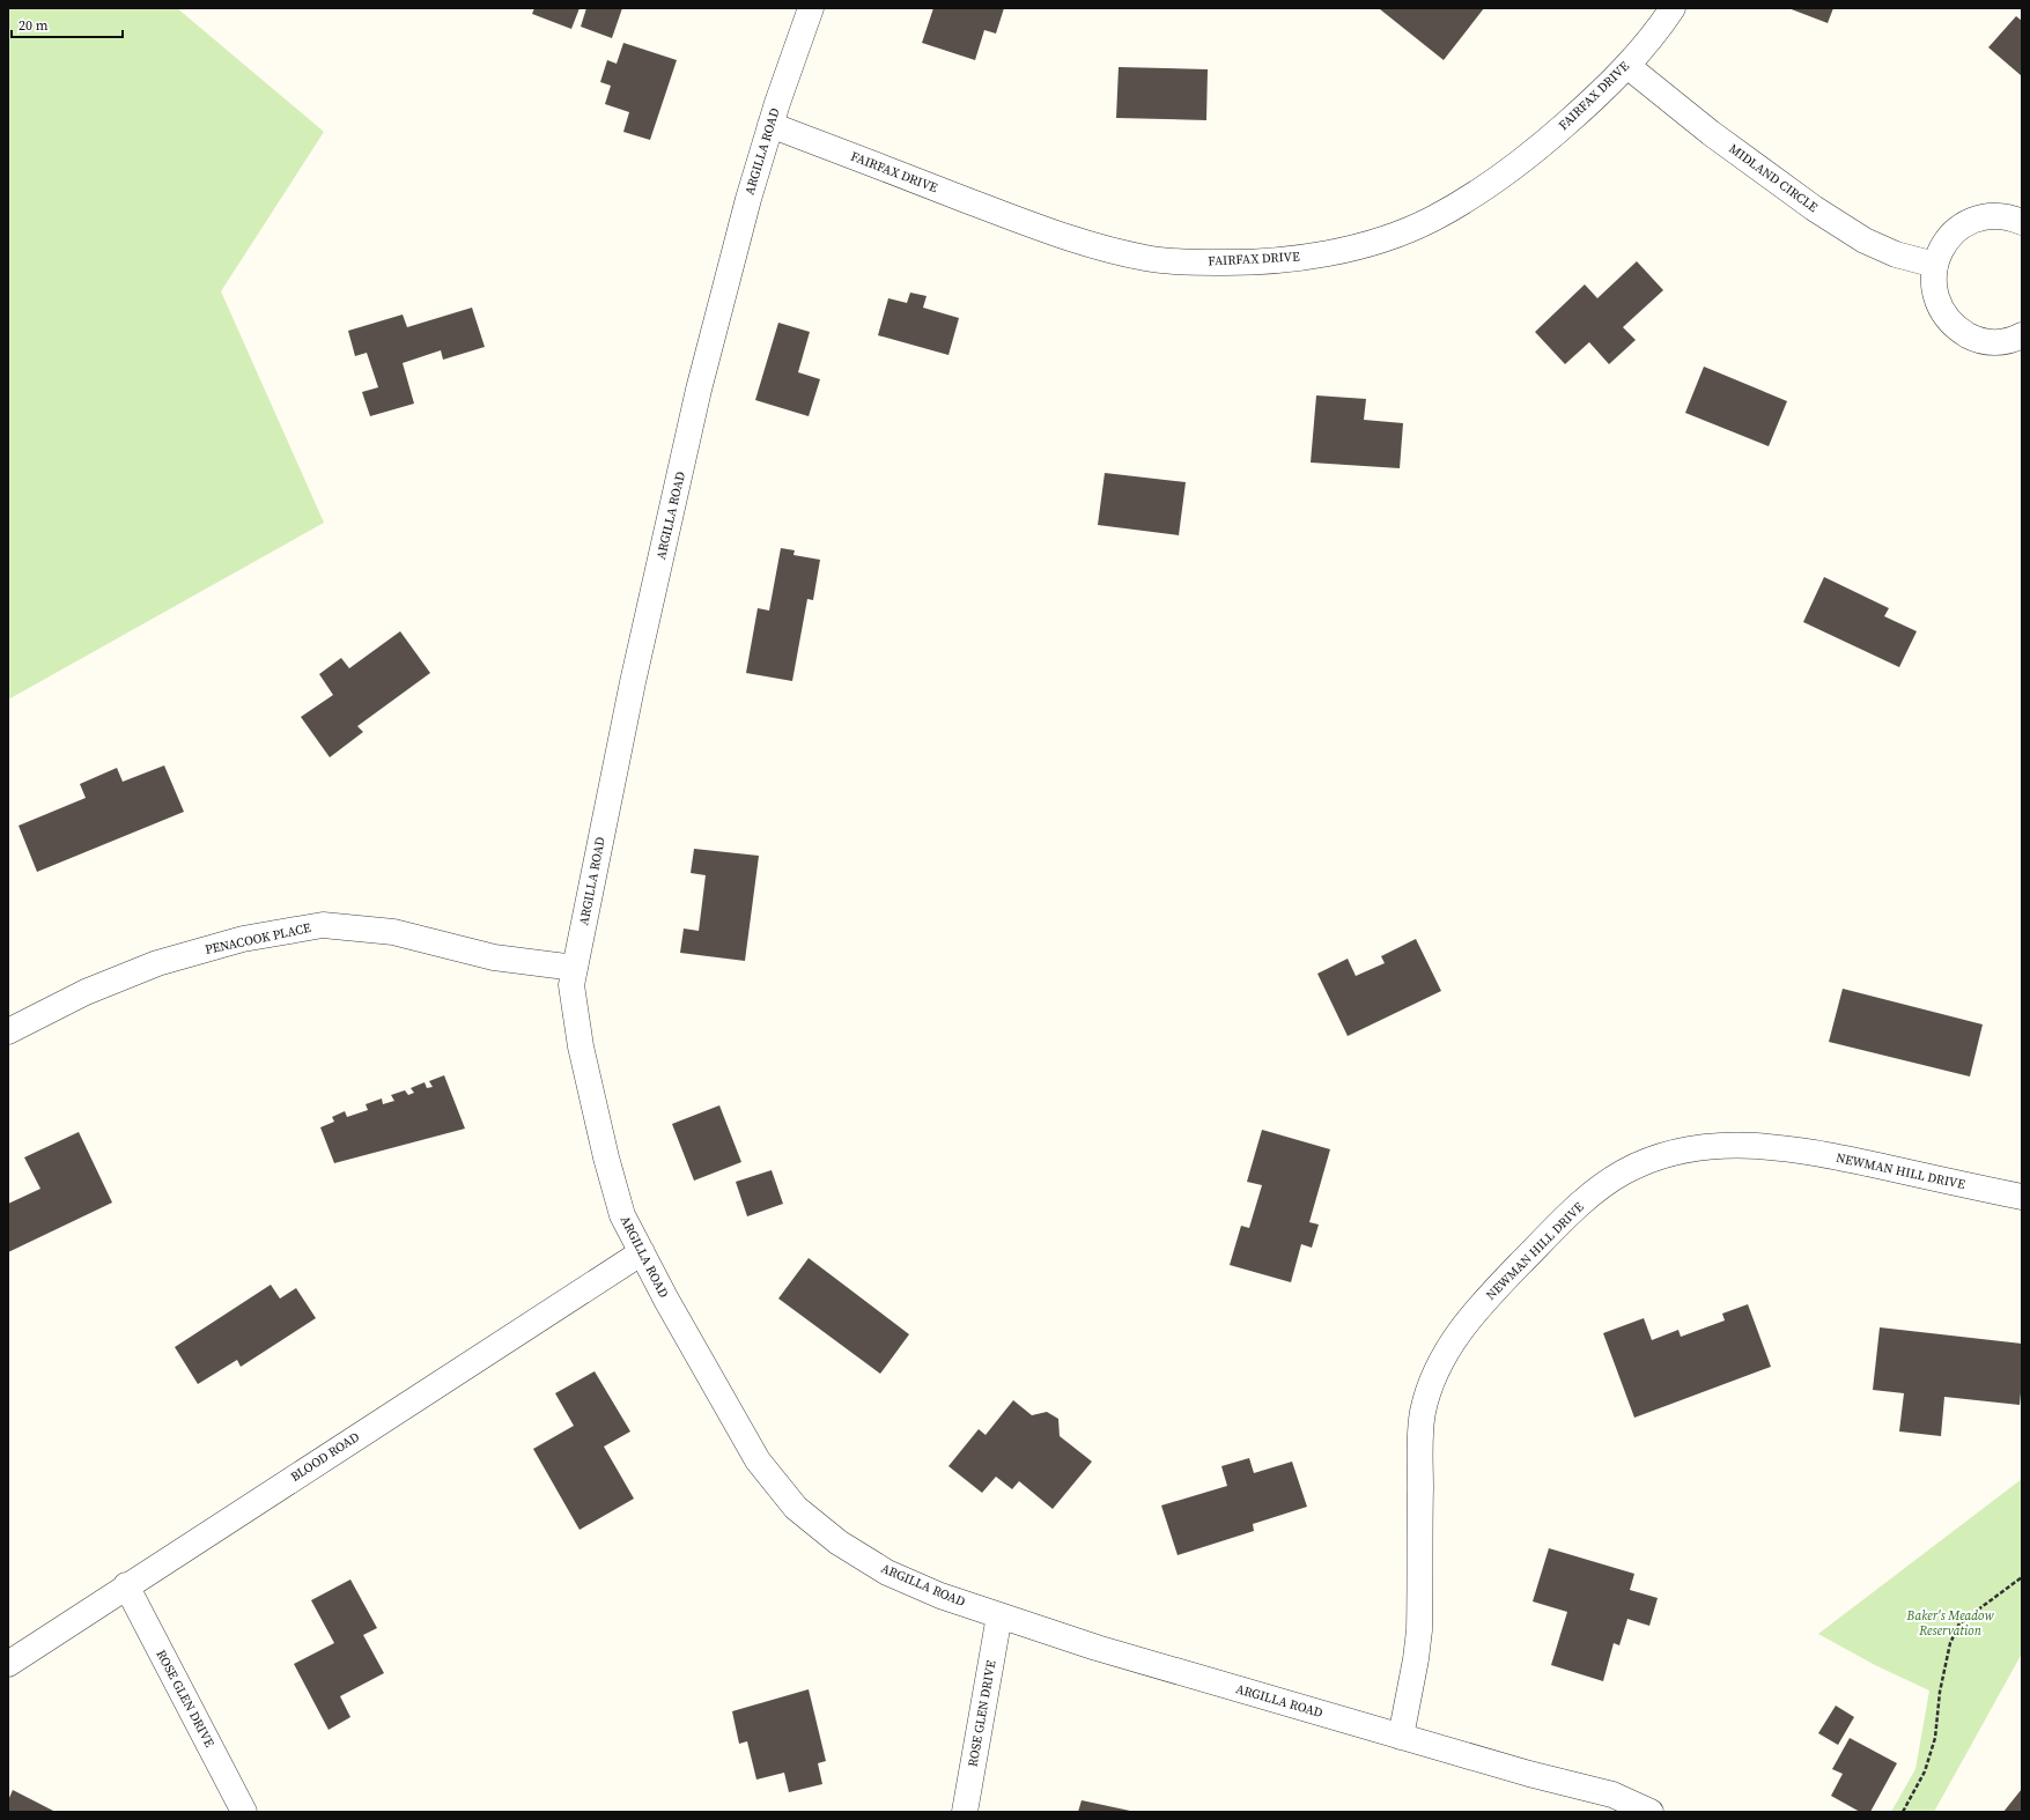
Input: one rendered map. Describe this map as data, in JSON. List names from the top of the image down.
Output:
{
  "streets": {
    "street": [
      "FAIRFAX DRIVE",
      "ARGILLA ROAD",
      "MIDLAND CIRCLE",
      "PENACOOK PLACE",
      "NEWMAN HILL DRIVE",
      "BLOOD ROAD",
      "ROSE GLEN DRIVE"
    ]
  },
  "crossings": [
    ["FAIRFAX DRIVE", "ARGILLA ROAD"],
    ["FAIRFAX DRIVE", "MIDLAND CIRCLE"],
    ["ARGILLA ROAD", "PENACOOK PLACE"],
    ["ARGILLA ROAD", "NEWMAN HILL DRIVE"],
    ["ARGILLA ROAD", "BLOOD ROAD"],
    ["ARGILLA ROAD", "ROSE GLEN DRIVE"],
    ["BLOOD ROAD", "ROSE GLEN DRIVE"]
  ],
  "parks": ["Baker's Meadow Reservation"],
  "scale_bar": "20 m"
}
